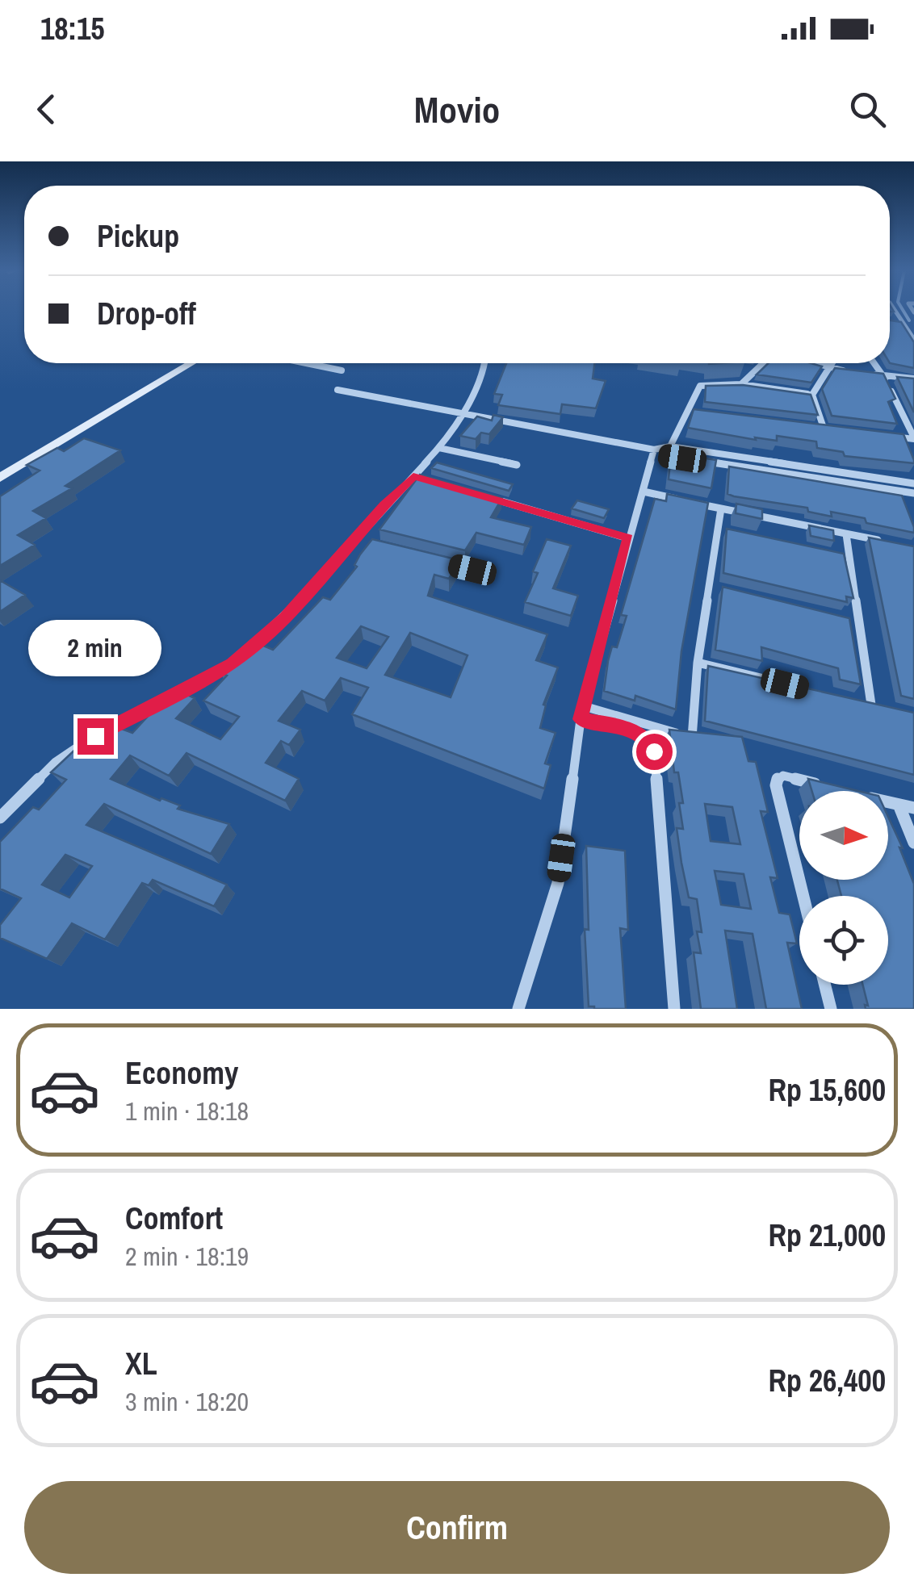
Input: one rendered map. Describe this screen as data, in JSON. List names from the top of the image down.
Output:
{
  "north": "right",
  "page": {
    "status": "18:15",
    "header": "Movio",
    "banner": ["Pickup", "Drop-off"],
    "bubble": "2 min",
    "list": [
      {
        "name": "Economy",
        "note": "1 min · 18:18",
        "value": "Rp 15,600"
      },
      {
        "name": "Comfort",
        "note": "2 min · 18:19",
        "value": "Rp 21,000"
      },
      {
        "name": "XL",
        "note": "3 min · 18:20",
        "value": "Rp 26,400"
      }
    ],
    "buttons": "Confirm"
  }
}
